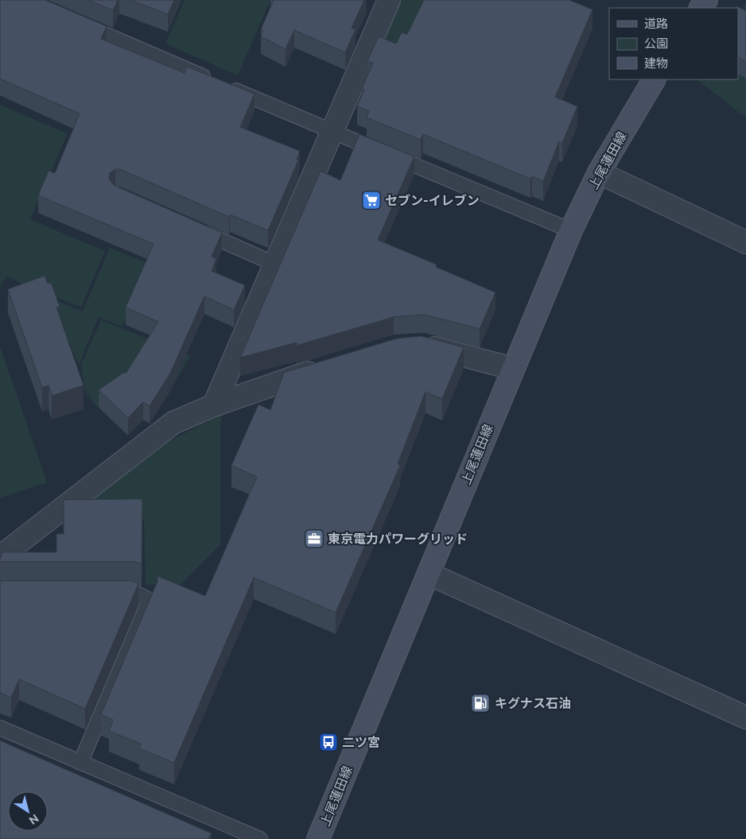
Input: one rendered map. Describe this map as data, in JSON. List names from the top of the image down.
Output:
{
  "streets": {
    "main road": ["上尾蓮田線"]
  },
  "places": {
    "supermarket": ["セブン-イレブン"],
    "office": ["東京電力パワーグリッド"],
    "fuel station": ["キグナス石油"],
    "bus stop": ["二ツ宮"]
  },
  "legend": ["道路", "公園", "建物"],
  "north": "bottom right"
}
